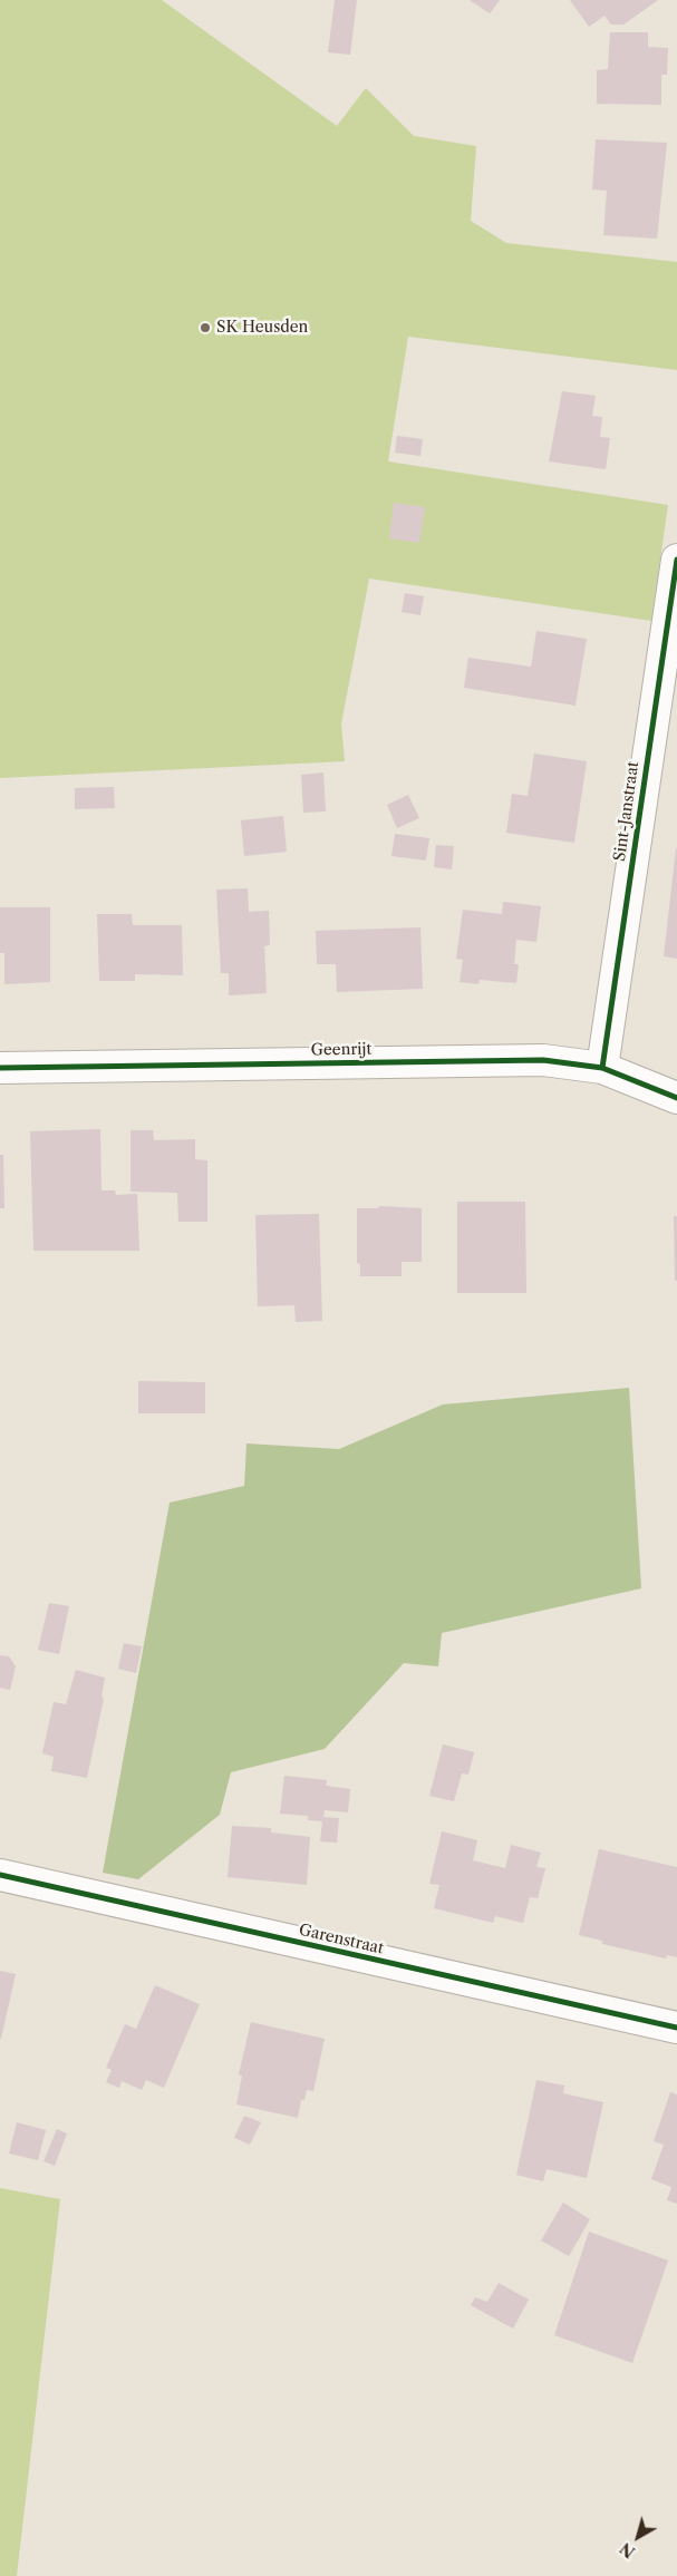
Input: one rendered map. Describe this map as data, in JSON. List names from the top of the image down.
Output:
{
  "streets": {
    "street": ["Sint-Janstraat", "Geenrijt", "Garenstraat"]
  },
  "crossings": [
    ["Sint-Janstraat", "Geenrijt"]
  ],
  "places": ["SK Heusden"],
  "north": "bottom left"
}
